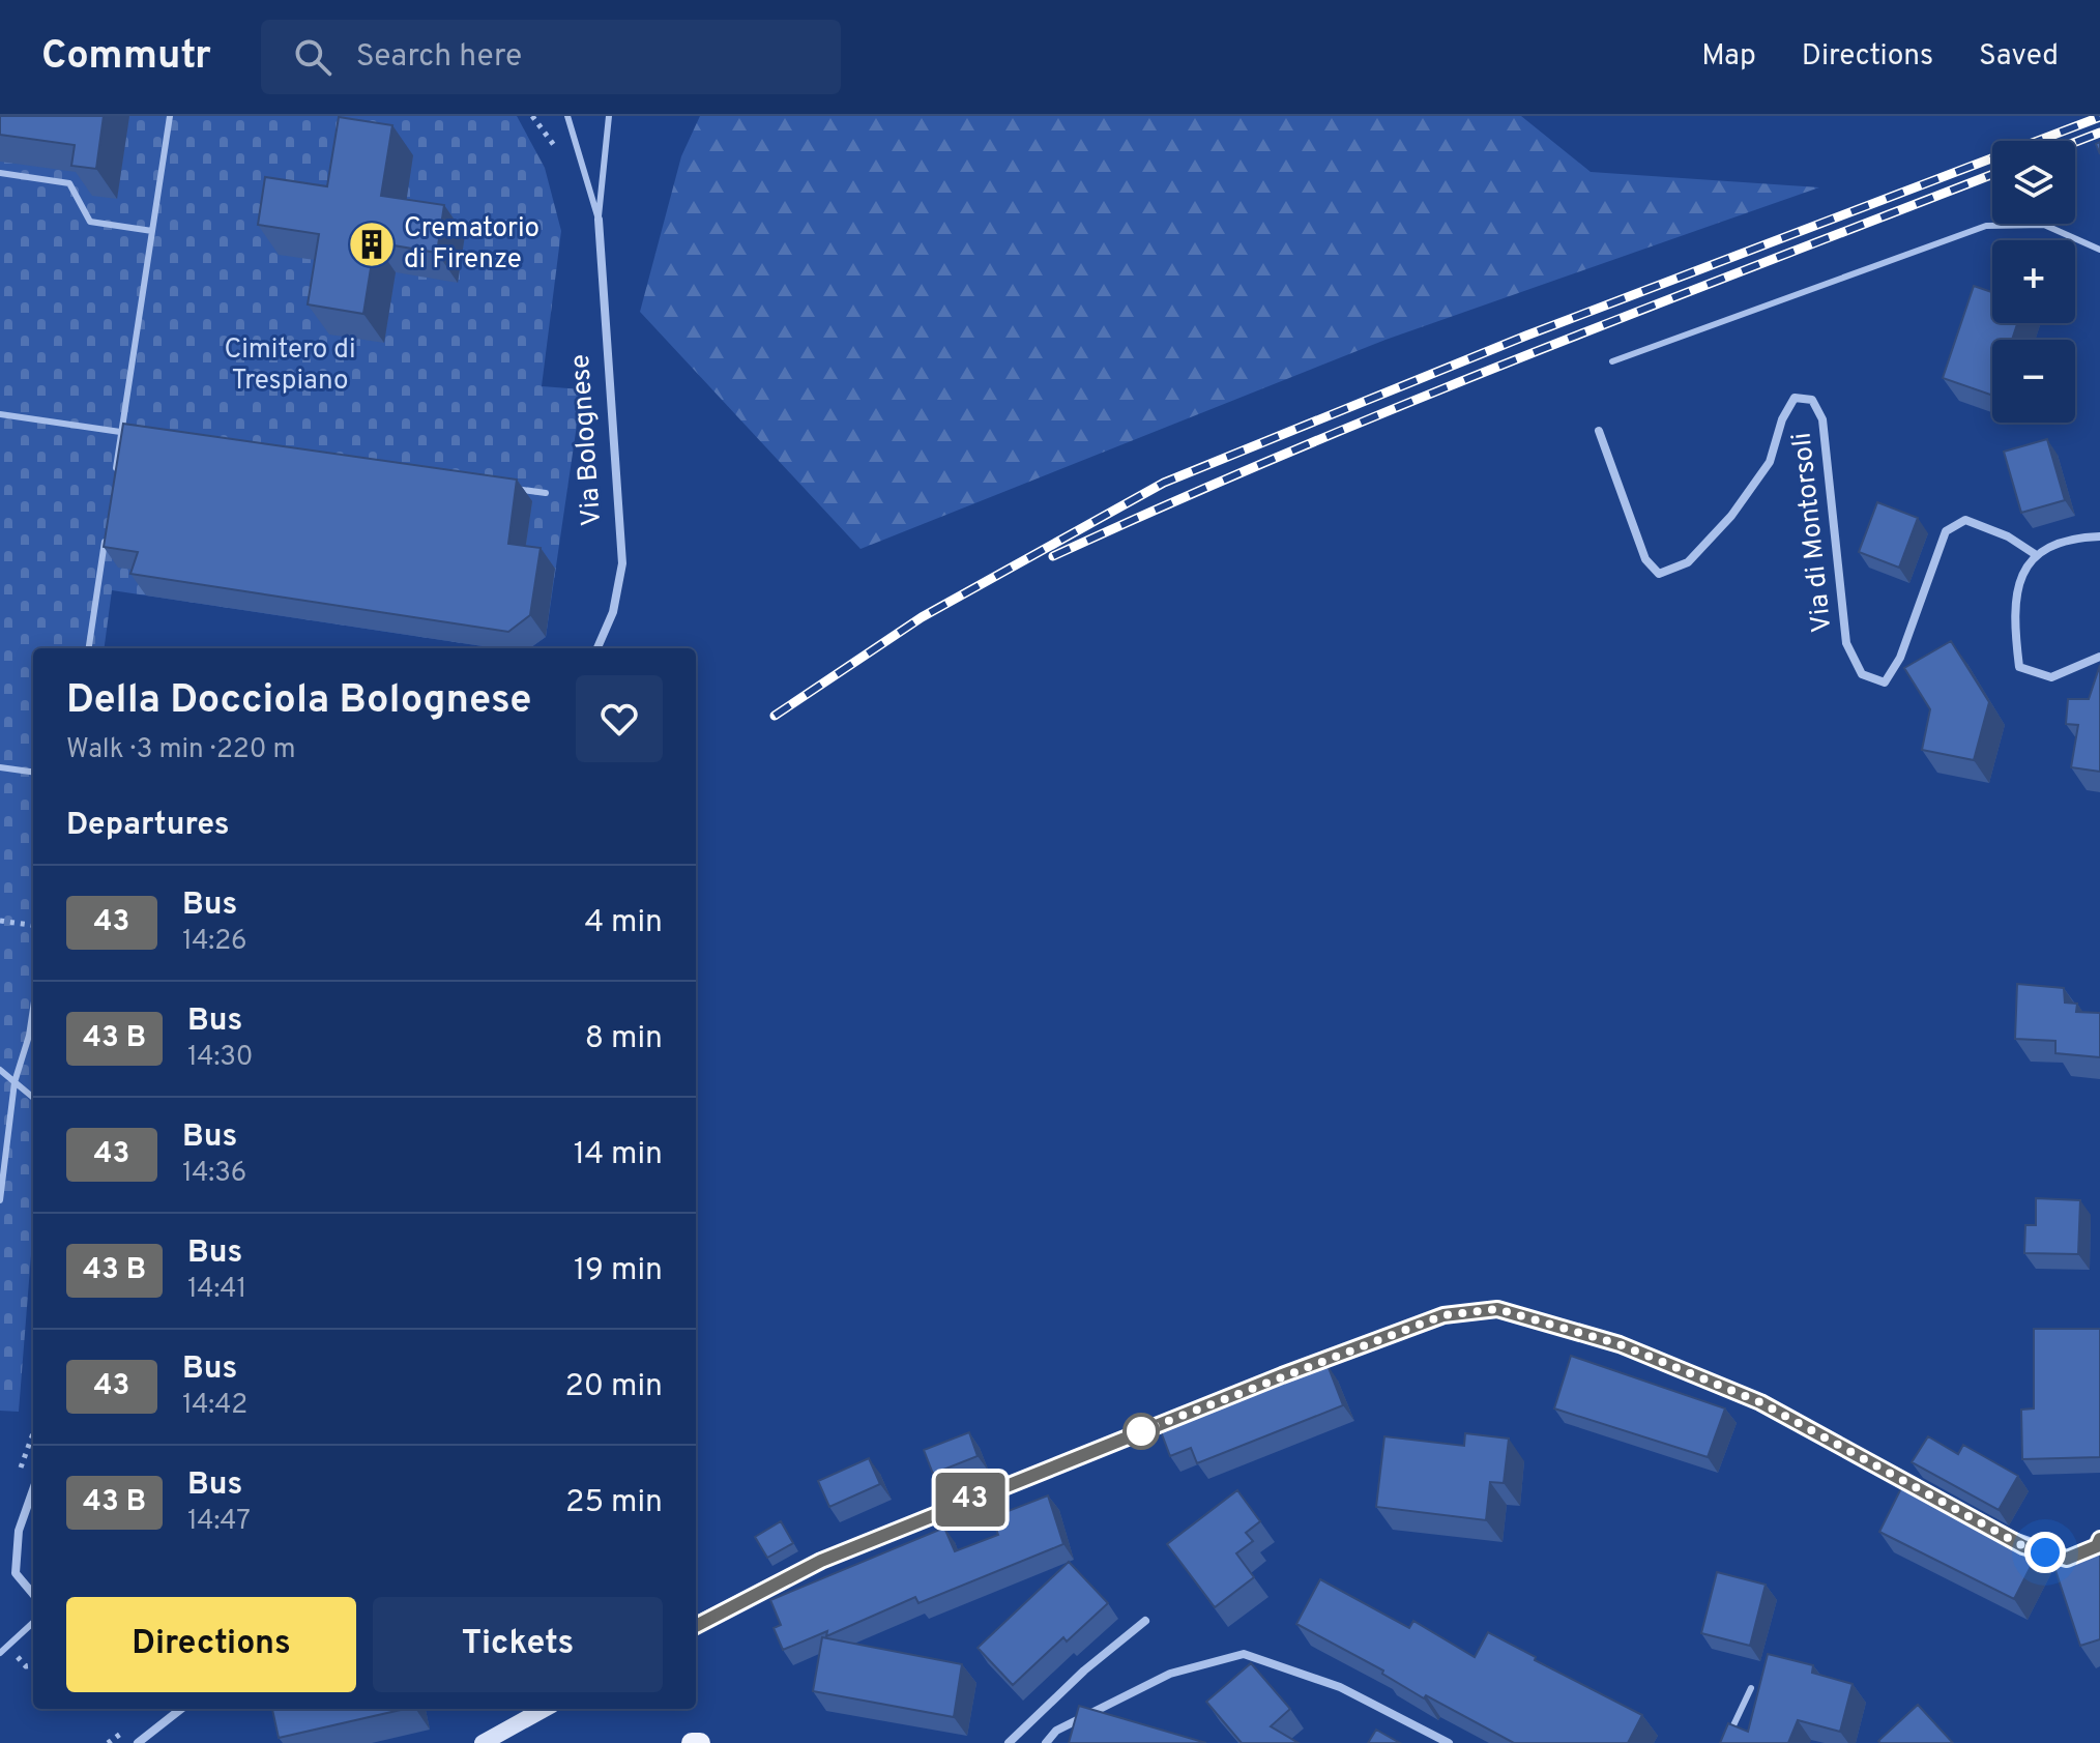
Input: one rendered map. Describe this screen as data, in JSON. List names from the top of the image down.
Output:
{
  "streets": {
    "street": ["Via Bolognese", "Via di Montorsoli"]
  },
  "parks": ["Cimitero di Trespiano"],
  "places": {
    "building": ["Crematorio di Firenze"]
  },
  "lines": ["bus line 43"],
  "page": {
    "header": "Commutr",
    "search": "Search here",
    "nav": ["Map", "Directions", "Saved"],
    "on_map": "43",
    "map_buttons": ["+", "−"],
    "heading": [
      ["Della Docciola Bolognese", "Walk · 3 min · 220 m"],
      "Departures"
    ],
    "list": [
      {
        "mark": "43",
        "name": "Bus",
        "note": "14:26",
        "value": "4 min"
      },
      {
        "mark": "43 B",
        "name": "Bus",
        "note": "14:30",
        "value": "8 min"
      },
      {
        "mark": "43",
        "name": "Bus",
        "note": "14:36",
        "value": "14 min"
      },
      {
        "mark": "43 B",
        "name": "Bus",
        "note": "14:41",
        "value": "19 min"
      },
      {
        "mark": "43",
        "name": "Bus",
        "note": "14:42",
        "value": "20 min"
      },
      {
        "mark": "43 B",
        "name": "Bus",
        "note": "14:47",
        "value": "25 min"
      }
    ],
    "buttons": ["Directions", "Tickets"]
  }
}
